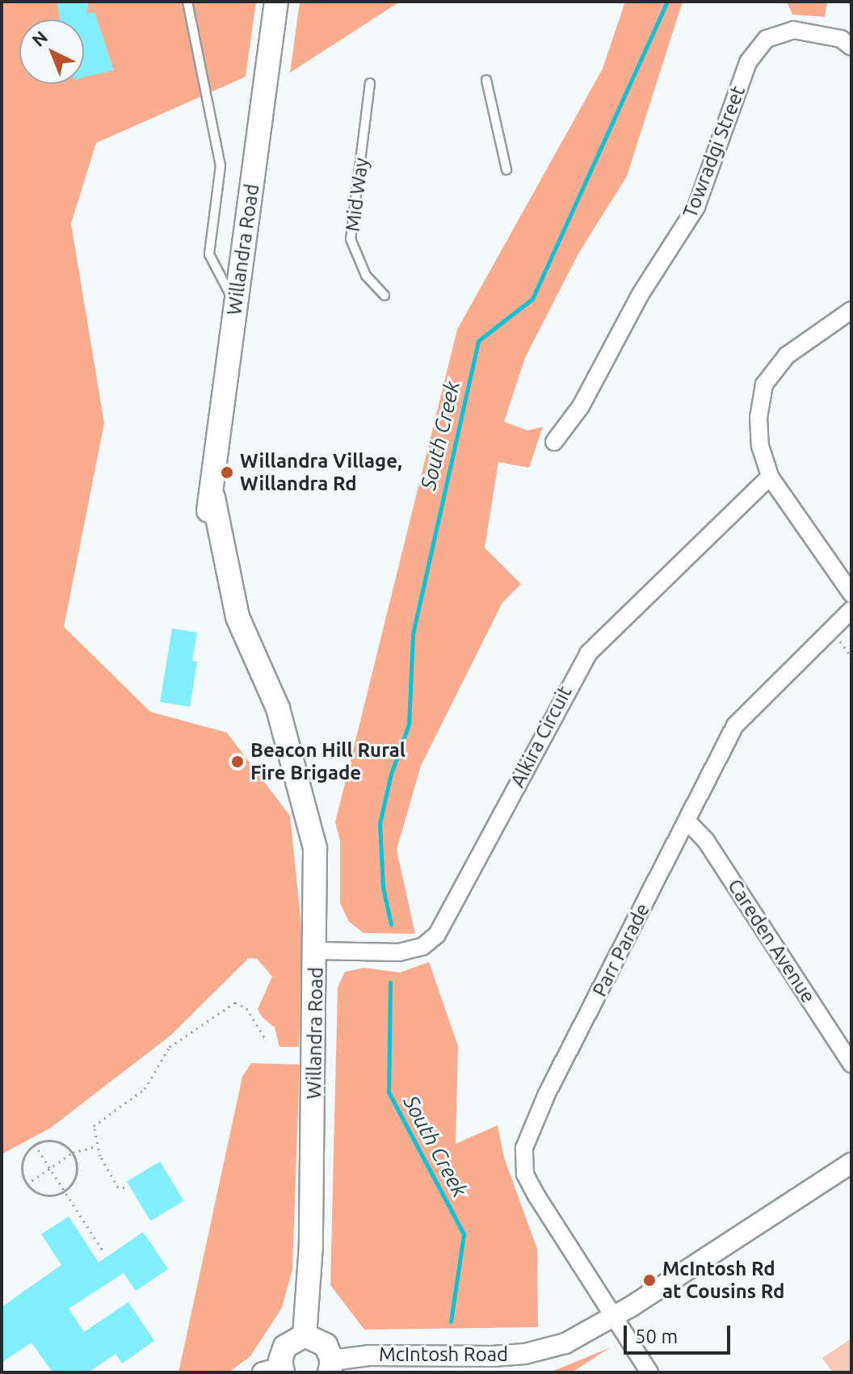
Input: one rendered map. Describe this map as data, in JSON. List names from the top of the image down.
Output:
{
  "streets": {
    "main road": ["Willandra Road"],
    "street": [
      "Towradgi Street",
      "Alkira Circuit",
      "Careden Avenue",
      "Parr Parade",
      "McIntosh Road"
    ],
    "lane": ["Mid Way"]
  },
  "crossings": [
    ["Willandra Road", "Alkira Circuit"],
    ["Careden Avenue", "Parr Parade"],
    ["Parr Parade", "McIntosh Road"]
  ],
  "water": ["South Creek"],
  "places": ["Willandra Village, Willandra Rd", "Beacon Hill Rural Fire Brigade", "McIntosh Rd at Cousins Rd"],
  "scale_bar": "50 m",
  "north": "top left"
}
